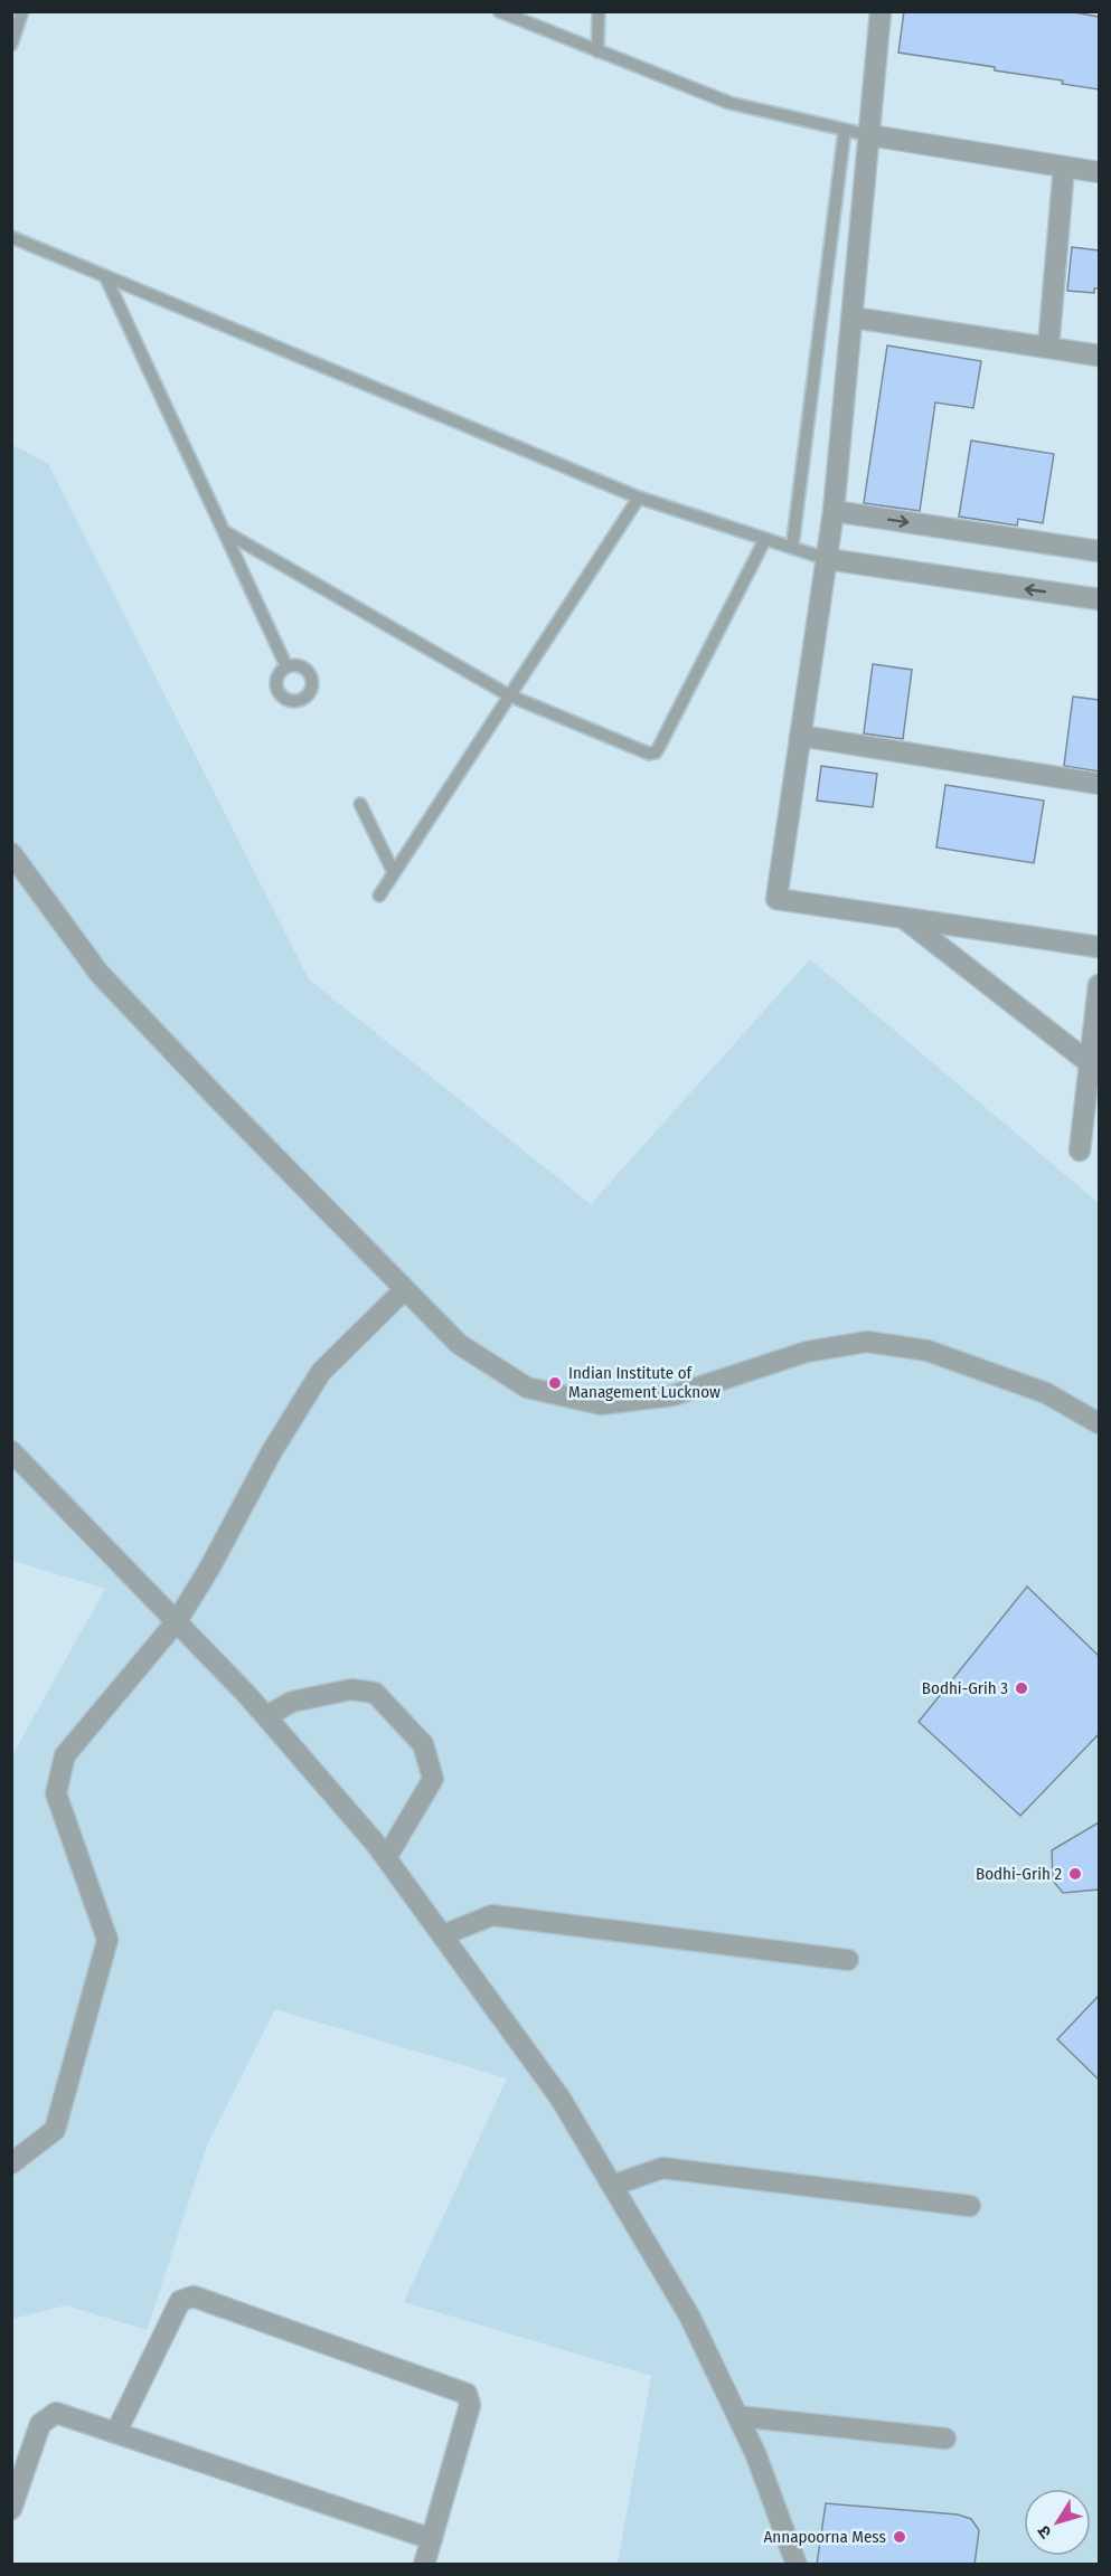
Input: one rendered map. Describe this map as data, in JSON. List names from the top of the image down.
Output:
{
  "places": [
    "Indian Institute of Management Lucknow",
    "Bodhi-Grih 3",
    "Bodhi-Grih 2",
    "Annapoorna Mess"
  ],
  "north": "bottom left"
}
